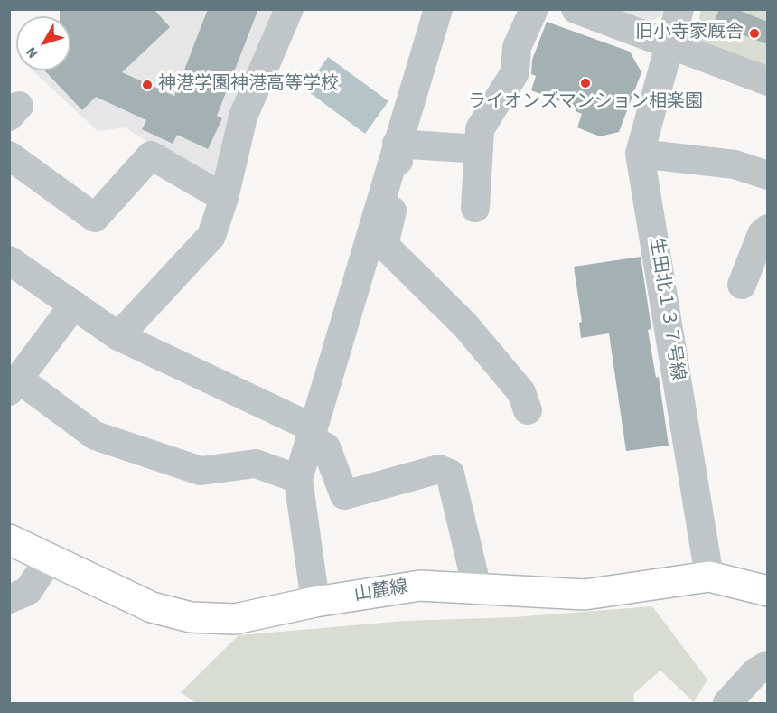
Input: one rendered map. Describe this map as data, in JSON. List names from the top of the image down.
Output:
{
  "streets": {
    "main road": ["山麓線"],
    "street": ["生田北１３７号線"]
  },
  "crossings": [
    ["生田北１３７号線", "山麓線"]
  ],
  "places": ["旧小寺家厩舎", "ライオンズマンション相楽園", "神港学園神港高等学校"],
  "north": "bottom left"
}
